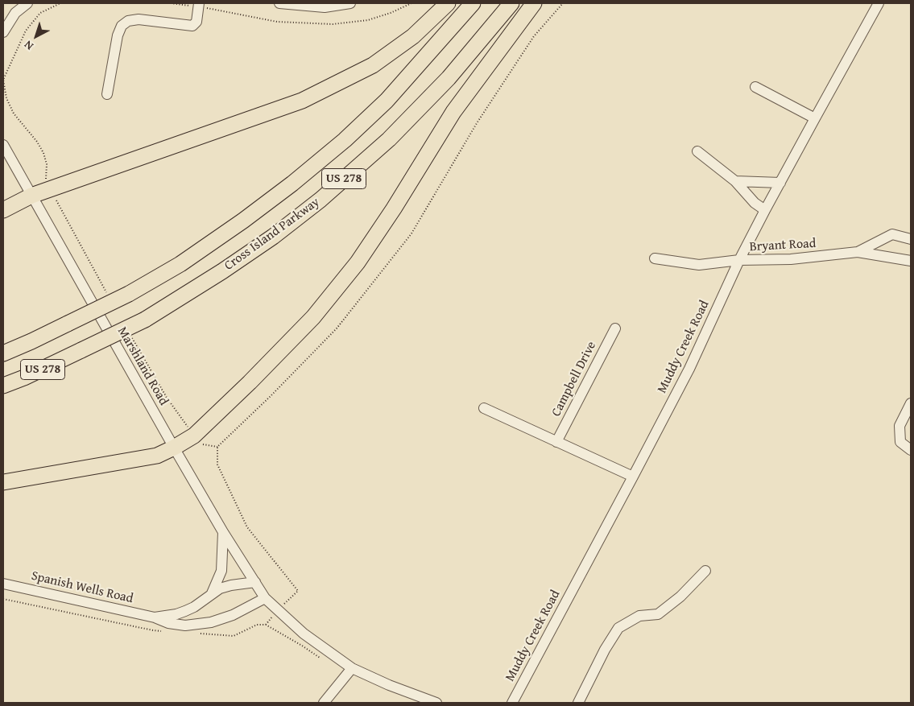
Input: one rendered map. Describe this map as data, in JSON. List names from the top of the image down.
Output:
{
  "streets": {
    "highway": ["US 278", "Cross Island Parkway"],
    "street": [
      "Bryant Road",
      "Muddy Creek Road",
      "Marshland Road",
      "Campbell Drive",
      "Spanish Wells Road"
    ]
  },
  "crossings": [
    ["Bryant Road", "Muddy Creek Road"],
    ["Marshland Road", "Spanish Wells Road"]
  ],
  "north": "bottom left"
}
